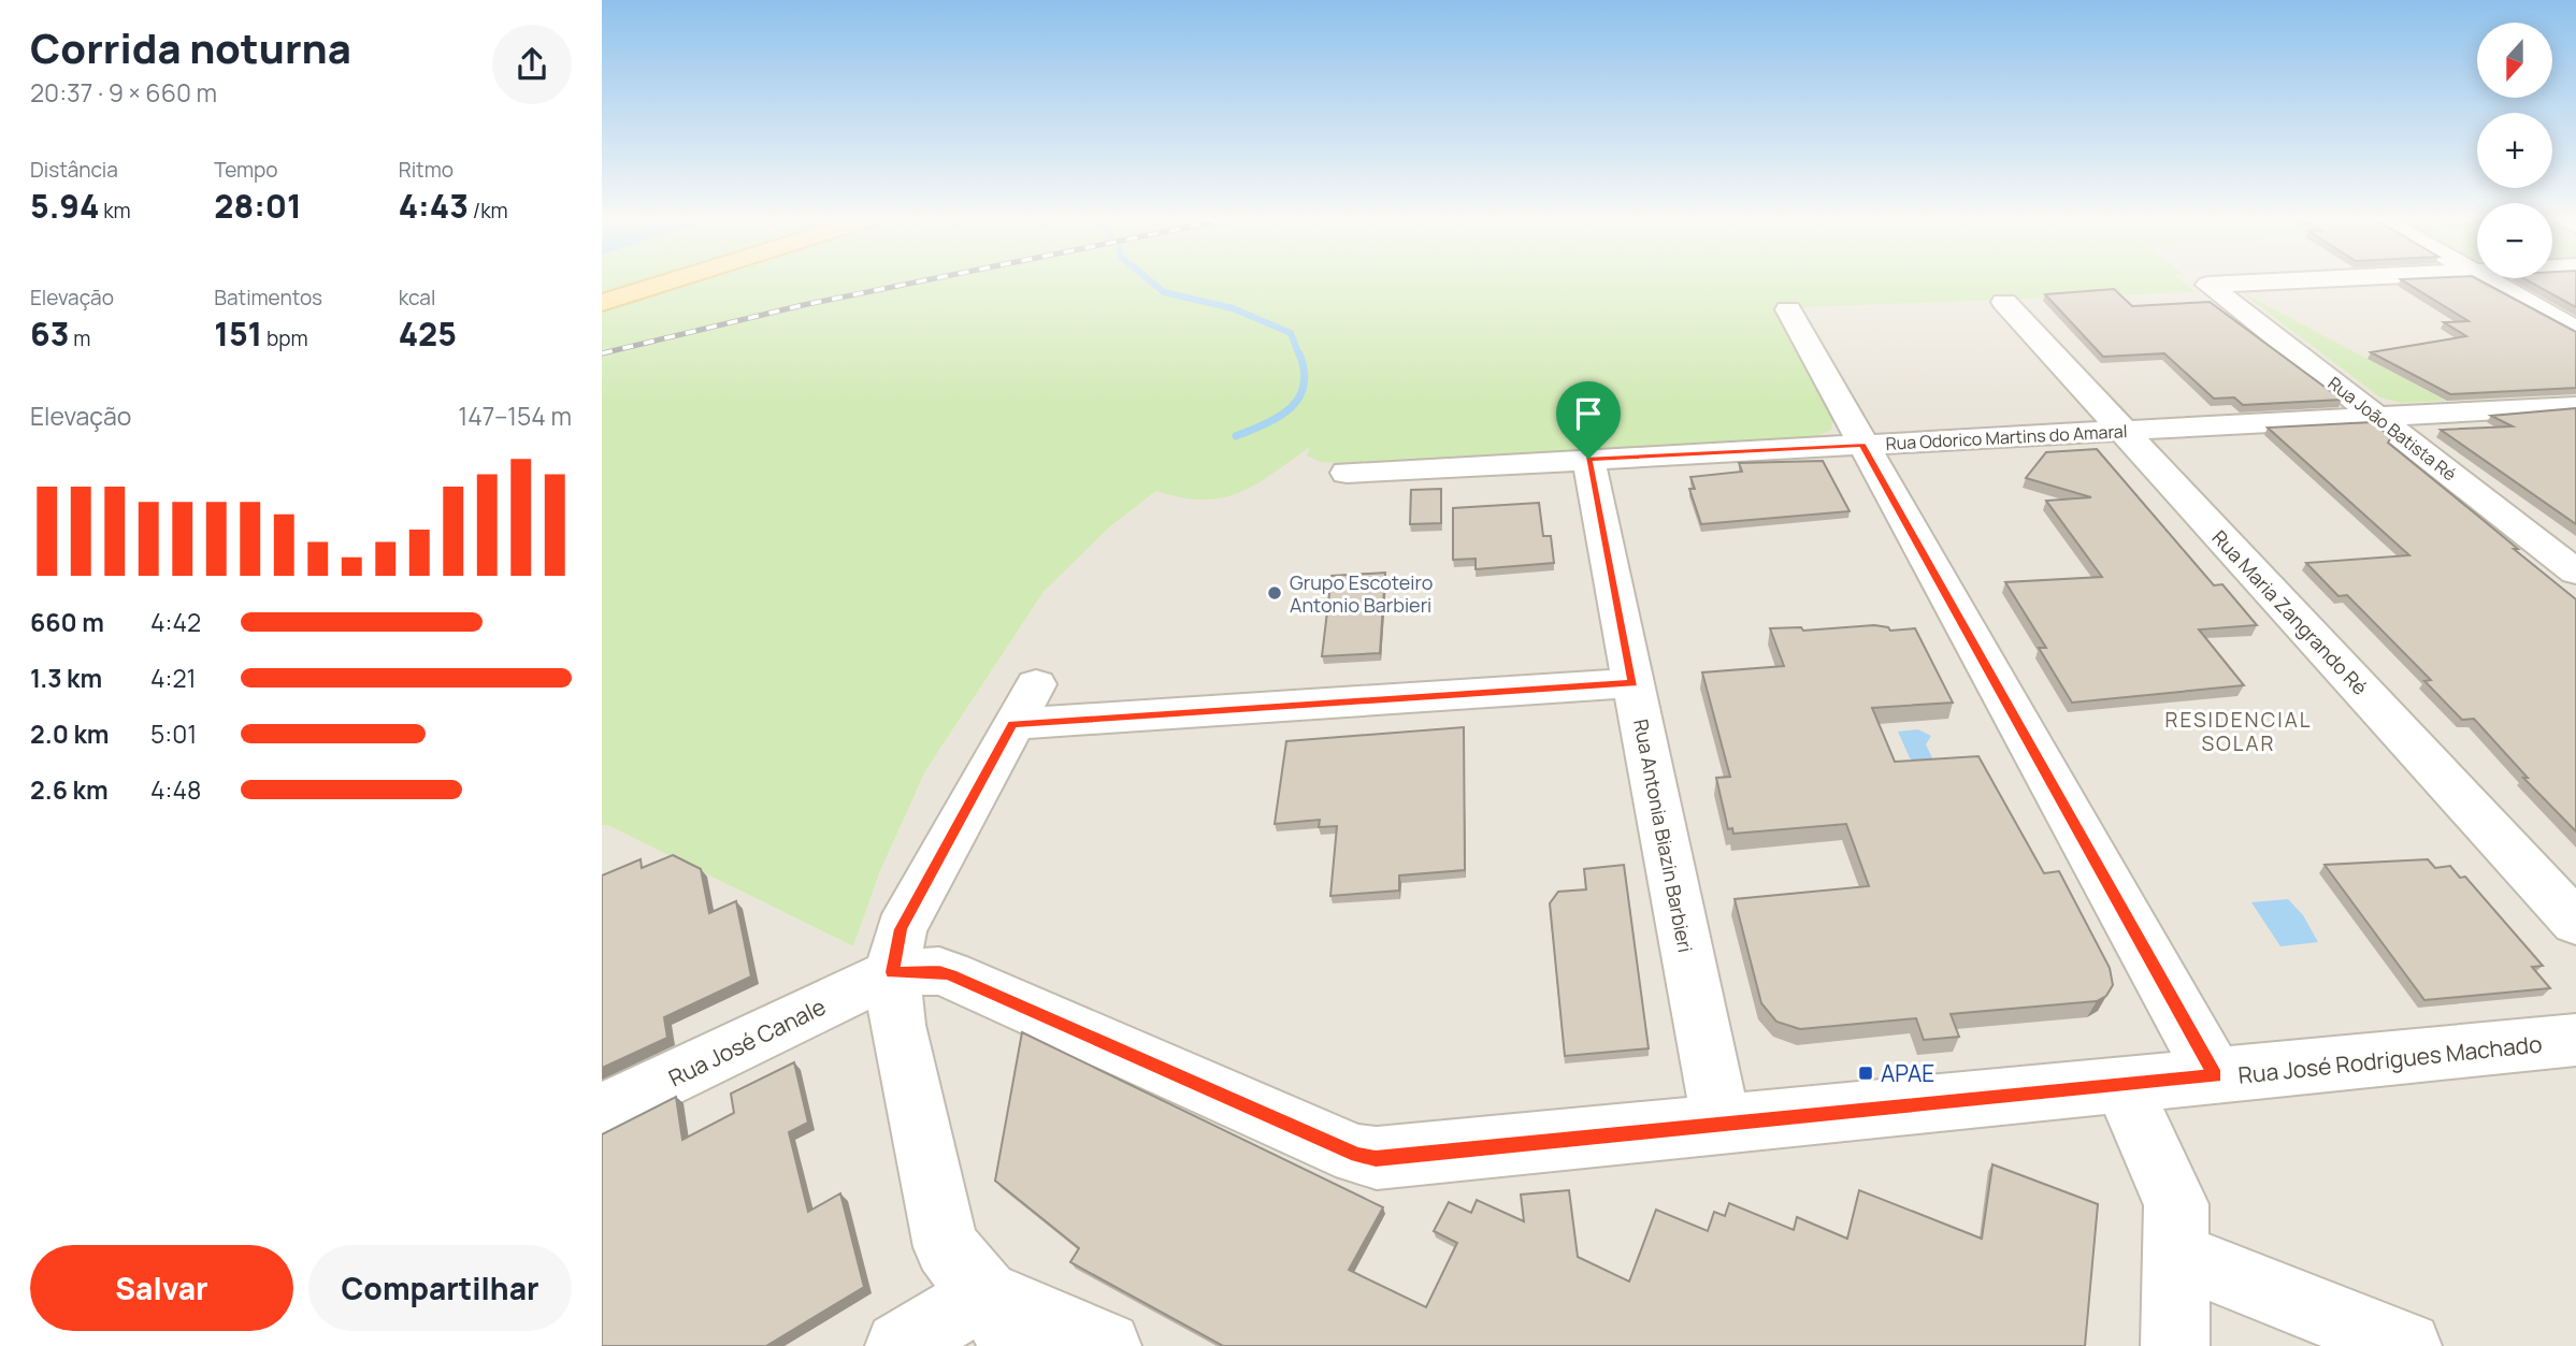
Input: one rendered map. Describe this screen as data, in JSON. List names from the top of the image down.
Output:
{
  "streets": {
    "street": [
      "Rua João Batista Ré",
      "Rua Odorico Martins do Amaral",
      "Rua Maria Zangrando Ré",
      "Rua Antonia Biazin Barbieri",
      "Rua José Canale",
      "Rua José Rodrigues Machado"
    ]
  },
  "crossings": [
    ["Rua João Batista Ré", "Rua Odorico Martins do Amaral"],
    ["Rua Odorico Martins do Amaral", "Rua Maria Zangrando Ré"],
    ["Rua Odorico Martins do Amaral", "Rua Antonia Biazin Barbieri"],
    ["Rua Antonia Biazin Barbieri", "Rua José Rodrigues Machado"],
    ["Rua José Canale", "Rua José Rodrigues Machado"]
  ],
  "districts": ["RESIDENCIAL SOLAR"],
  "places": {
    "other": ["Grupo Escoteiro Antonio Barbieri"],
    "transit": ["APAE"]
  },
  "north": "bottom",
  "page": {
    "heading": ["Corrida noturna", "20:37 · 9 × 660 m"],
    "map_buttons": ["+", "−"],
    "stats": [
      ["Distância", "5.94 km"],
      ["Tempo", "28:01"],
      ["Ritmo", "4:43 /km"],
      ["Elevação", "63 m"],
      ["Batimentos", "151 bpm"],
      ["kcal", "425"]
    ],
    "chart": ["Elevação", "147–154 m"],
    "list": [
      {
        "name": "660 m",
        "note": "4:42"
      },
      {
        "name": "1.3 km",
        "note": "4:21"
      },
      {
        "name": "2.0 km",
        "note": "5:01"
      },
      {
        "name": "2.6 km",
        "note": "4:48"
      }
    ],
    "buttons": ["Salvar", "Compartilhar"]
  }
}
